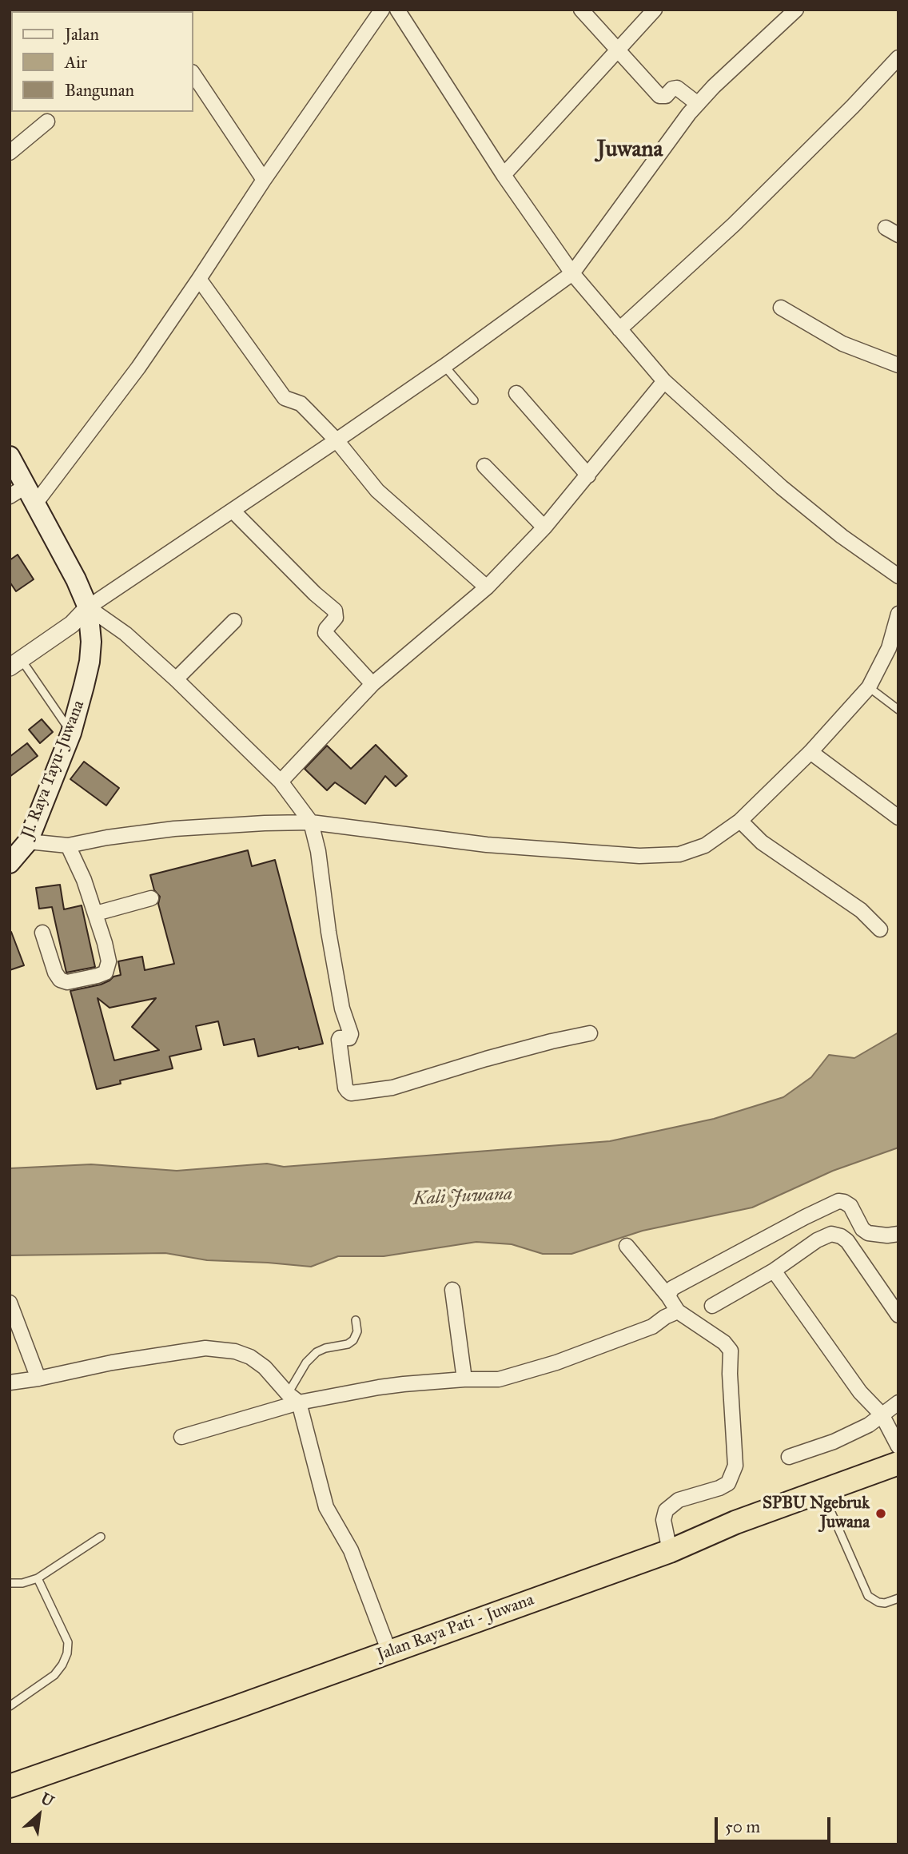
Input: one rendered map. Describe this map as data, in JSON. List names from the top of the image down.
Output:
{
  "streets": {
    "highway": ["Jalan Raya Pati - Juwana"],
    "main road": ["Jl. Raya Tayu-Juwana"]
  },
  "districts": ["Juwana"],
  "water": ["Kali Juwana"],
  "places": ["SPBU Ngebruk Juwana"],
  "legend": ["Jalan", "Air", "Bangunan"],
  "scale_bar": "50 m",
  "north": "top right"
}
